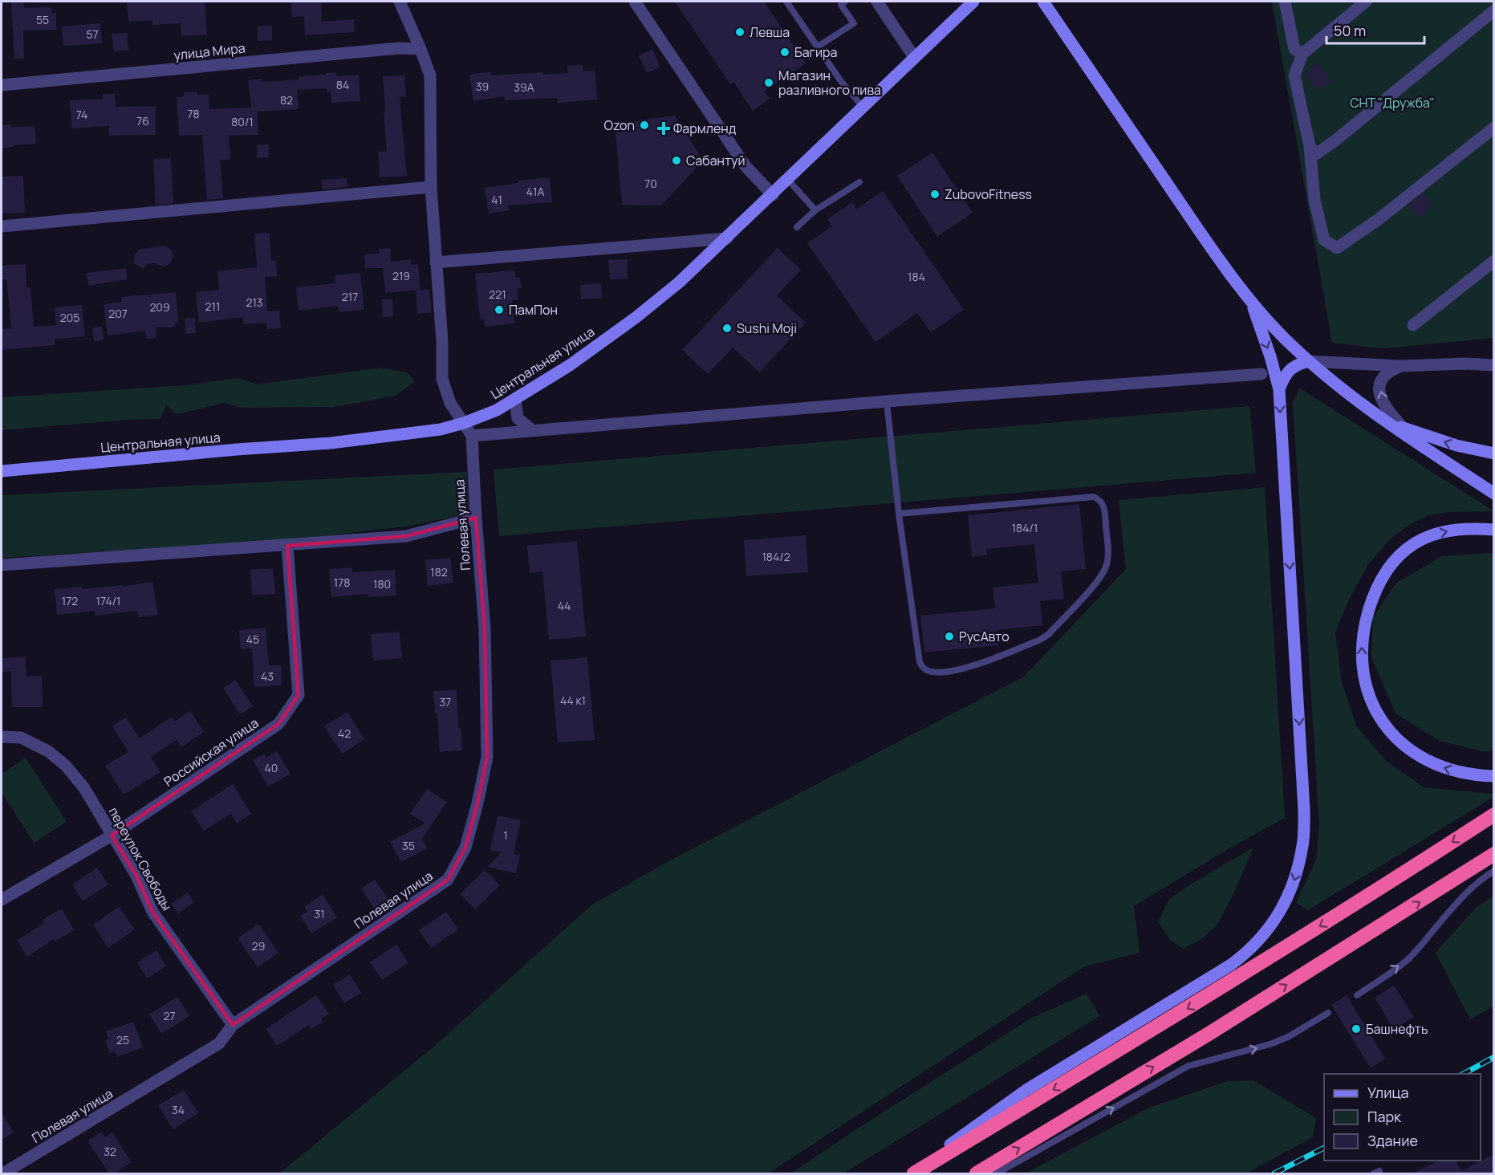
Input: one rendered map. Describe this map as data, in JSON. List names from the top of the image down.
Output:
{
  "streets": {
    "main road": ["Центральная улица"],
    "street": [
      "улица Мира",
      "Полевая улица",
      "Российская улица",
      "переулок Свободы"
    ]
  },
  "crossings": [
    ["Полевая улица", "переулок Свободы"],
    ["Российская улица", "переулок Свободы"]
  ],
  "parks": ["СНТ \"Дружба\""],
  "places": {
    "other": [
      "Левша",
      "Багира",
      "Магазин разливного пива",
      "Ozon",
      "Сабантуй",
      "ZubovoFitness",
      "ПамПон",
      "Sushi Moji",
      "РусАвто",
      "Башнефть"
    ],
    "health": ["Фармленд"]
  },
  "house_numbers": [
    "55",
    "57",
    "84",
    "39",
    "39А",
    "82",
    "78",
    "74",
    "76",
    "80/1",
    "70",
    "41А",
    "41",
    "219",
    "184",
    "221",
    "217",
    "213",
    "211",
    "209",
    "207",
    "205",
    "184/1",
    "184/2",
    "182",
    "178",
    "180",
    "172",
    "174/1",
    "44",
    "45",
    "43",
    "44 к1",
    "37",
    "42",
    "40",
    "1",
    "35",
    "31",
    "29",
    "27",
    "25",
    "34",
    "32"
  ],
  "legend": ["Улица", "Парк", "Здание"],
  "scale_bar": "50 m"
}
